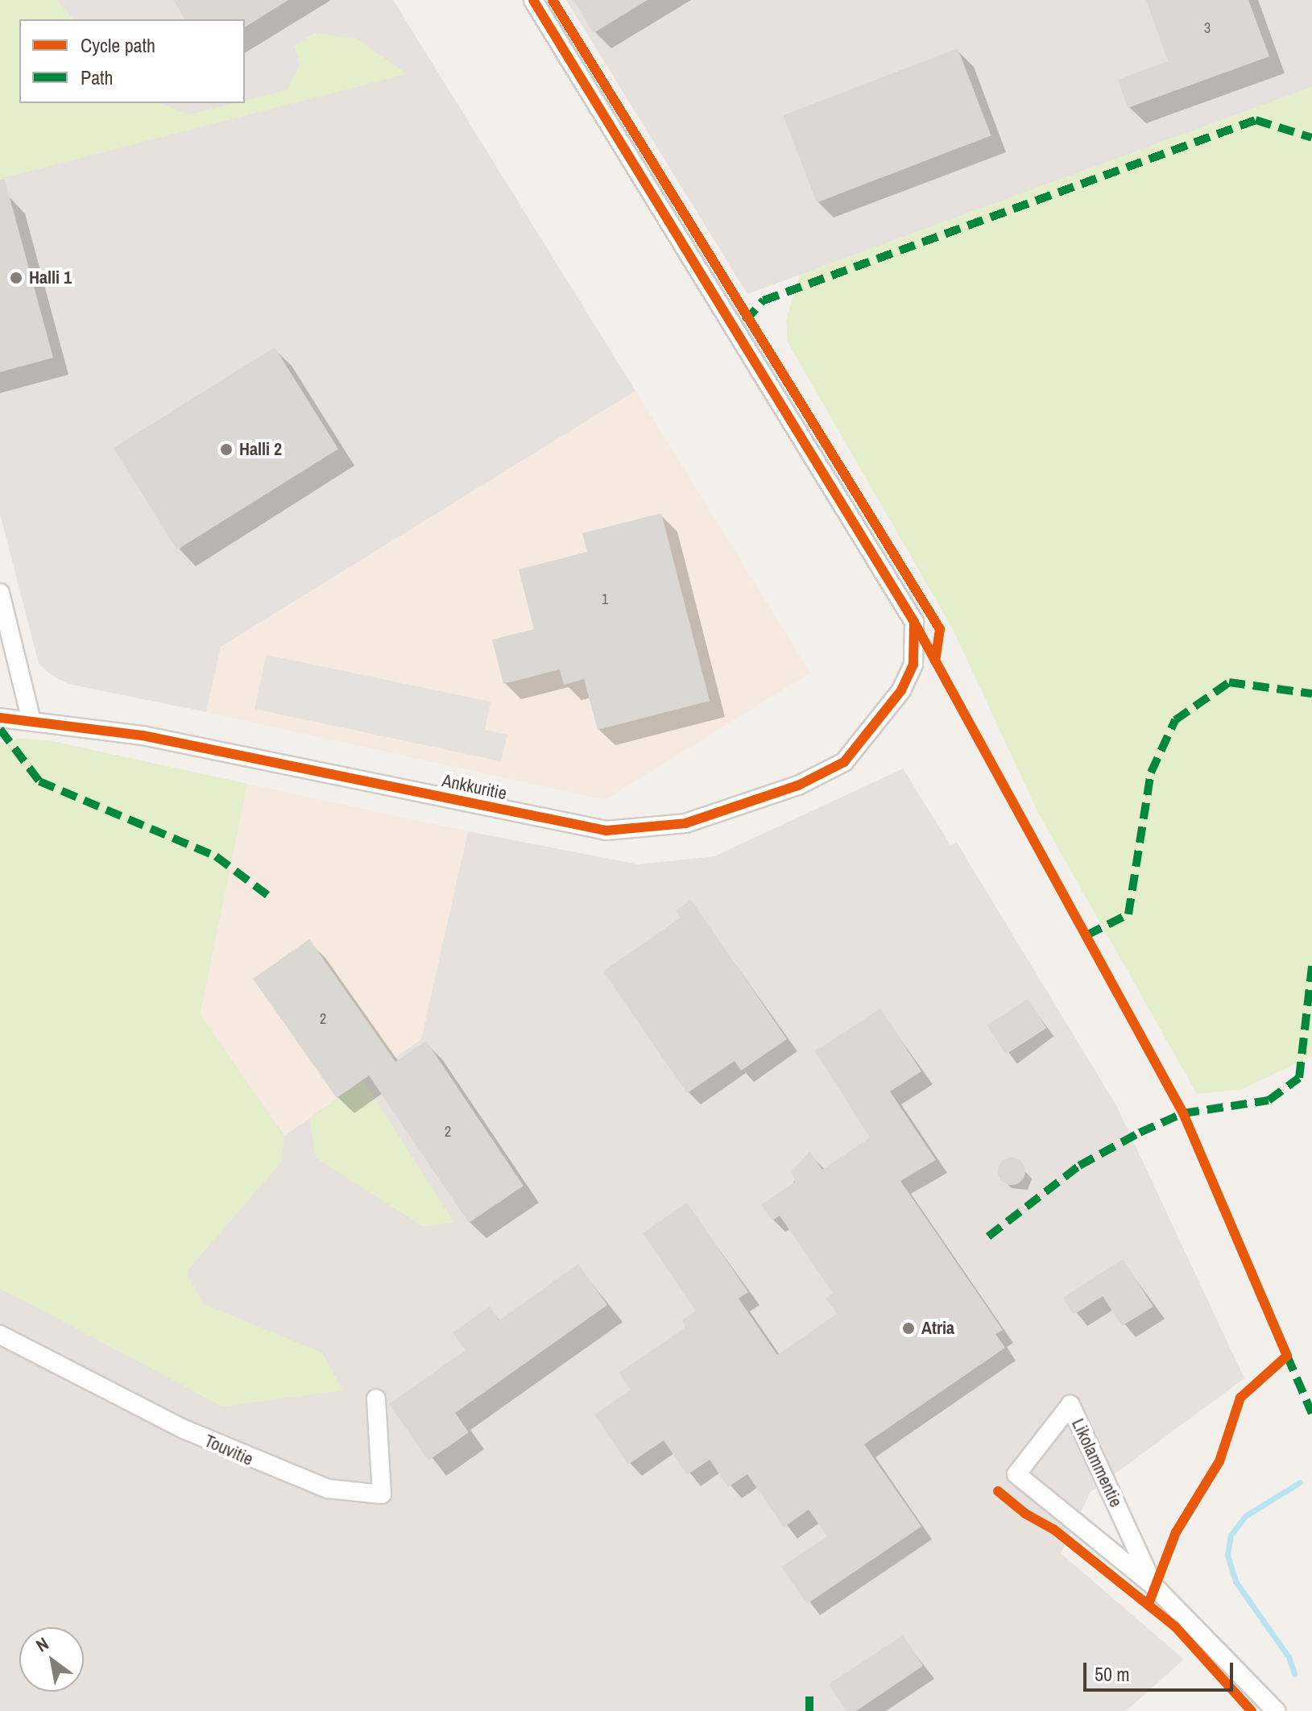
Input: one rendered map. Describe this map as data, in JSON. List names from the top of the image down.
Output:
{
  "streets": {
    "street": ["Ankkuritie", "Touvitie", "Likolammentie"]
  },
  "places": ["Halli 1", "Halli 2", "Atria"],
  "house_numbers": [
    "3",
    "1",
    "2",
    "2"
  ],
  "legend": ["Cycle path", "Path"],
  "scale_bar": "50 m",
  "north": "top left"
}
